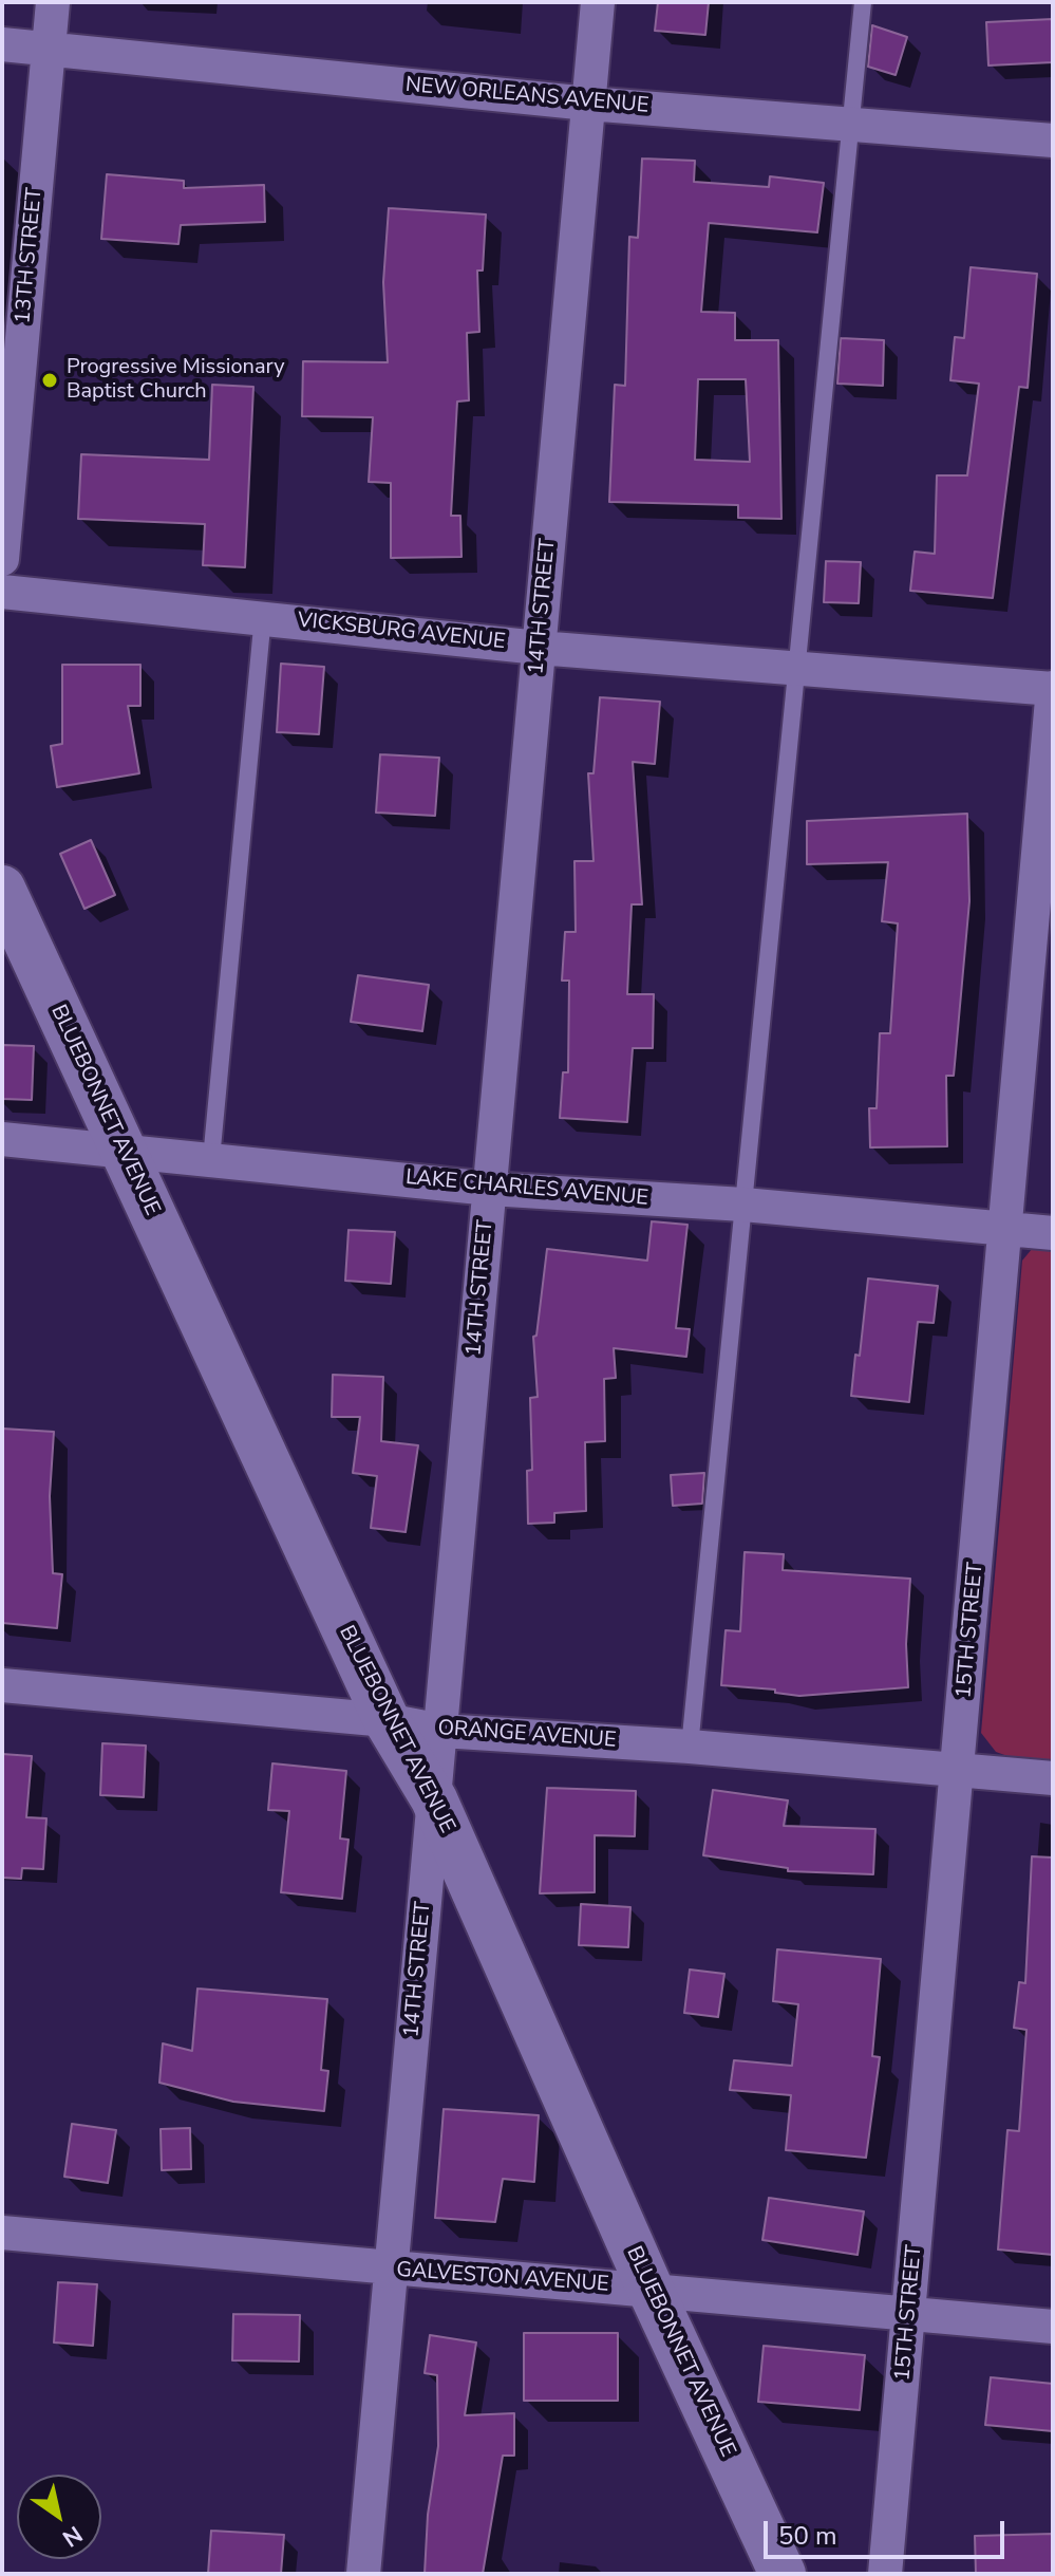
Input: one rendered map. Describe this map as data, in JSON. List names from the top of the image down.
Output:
{
  "streets": {
    "street": [
      "NEW ORLEANS AVENUE",
      "13TH STREET",
      "14TH STREET",
      "VICKSBURG AVENUE",
      "BLUEBONNET AVENUE",
      "LAKE CHARLES AVENUE",
      "15TH STREET",
      "ORANGE AVENUE",
      "GALVESTON AVENUE"
    ]
  },
  "crossings": [
    ["NEW ORLEANS AVENUE", "13TH STREET"],
    ["NEW ORLEANS AVENUE", "14TH STREET"],
    ["14TH STREET", "VICKSBURG AVENUE"],
    ["14TH STREET", "BLUEBONNET AVENUE"],
    ["14TH STREET", "LAKE CHARLES AVENUE"],
    ["14TH STREET", "ORANGE AVENUE"],
    ["14TH STREET", "GALVESTON AVENUE"],
    ["VICKSBURG AVENUE", "15TH STREET"],
    ["BLUEBONNET AVENUE", "LAKE CHARLES AVENUE"],
    ["BLUEBONNET AVENUE", "ORANGE AVENUE"],
    ["BLUEBONNET AVENUE", "GALVESTON AVENUE"],
    ["LAKE CHARLES AVENUE", "15TH STREET"],
    ["15TH STREET", "ORANGE AVENUE"],
    ["15TH STREET", "GALVESTON AVENUE"]
  ],
  "places": ["Progressive Missionary Baptist Church"],
  "scale_bar": "50 m",
  "north": "bottom right"
}
